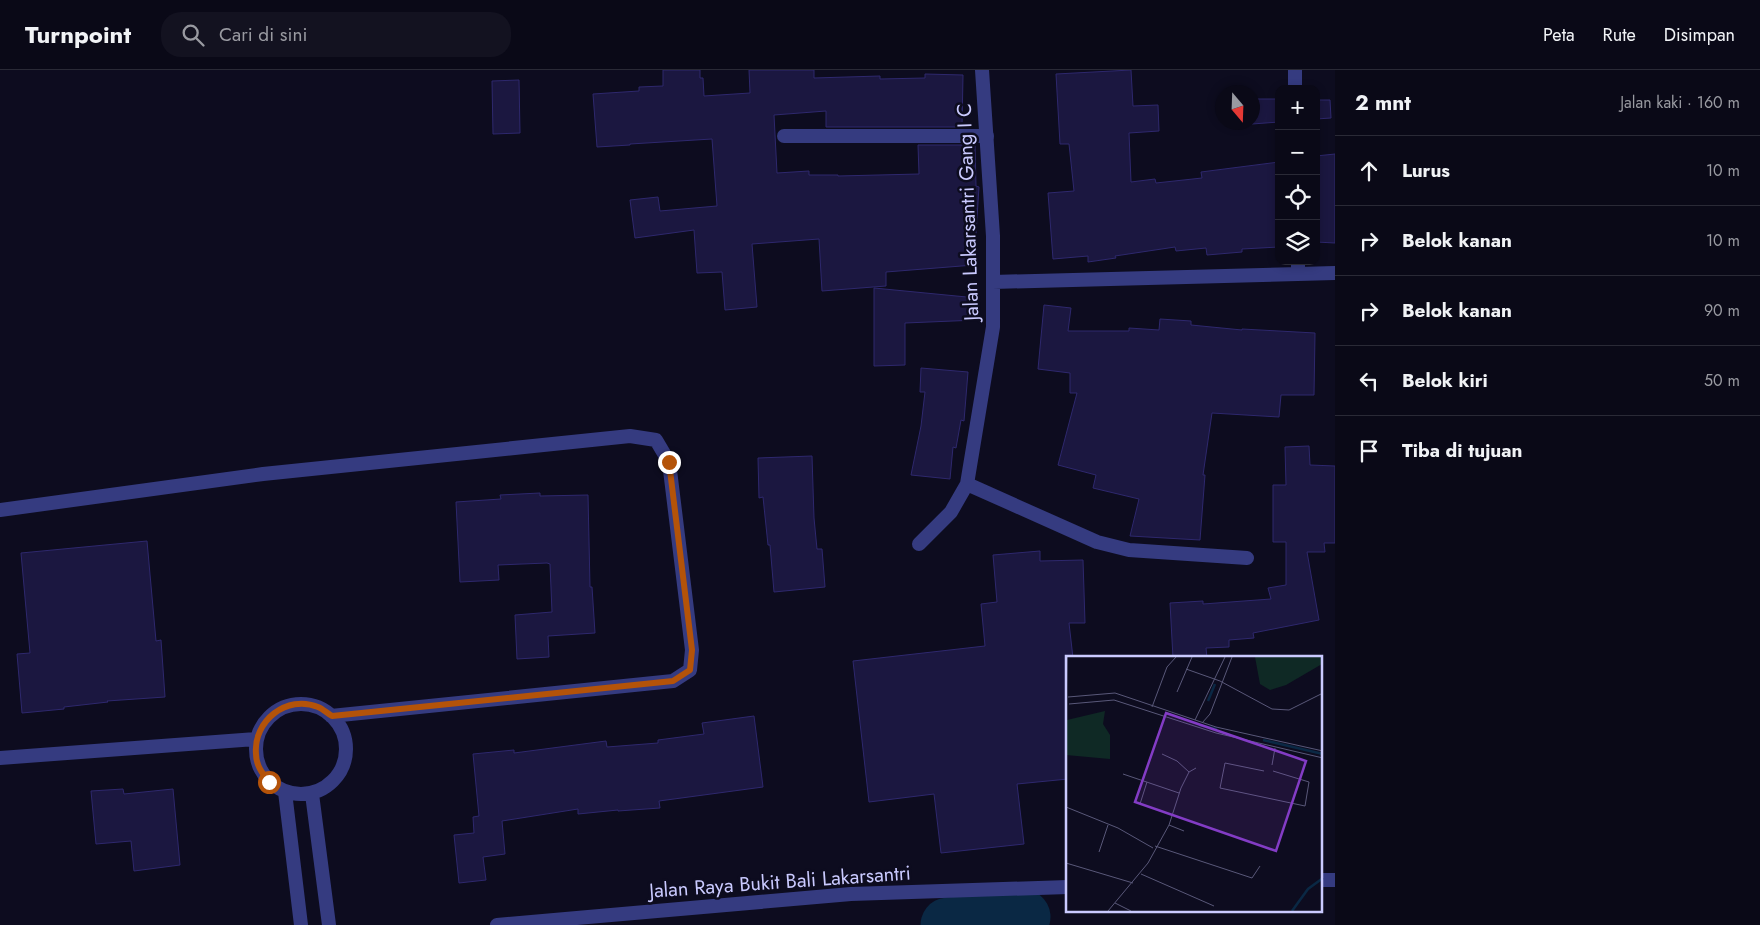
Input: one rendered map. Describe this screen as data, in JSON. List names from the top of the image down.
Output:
{
  "streets": {
    "street": ["Jalan Lakarsantri Gang I C", "Jalan Raya Bukit Bali Lakarsantri"]
  },
  "north": "bottom",
  "page": {
    "header": "Turnpoint",
    "search": "Cari di sini",
    "nav": ["Peta", "Rute", "Disimpan"],
    "heading": ["2 mnt", "Jalan kaki · 160 m"],
    "map_buttons": ["+", "−"],
    "list": [
      ["Lurus", "10 m"],
      ["Belok kanan", "10 m"],
      ["Belok kanan", "90 m"],
      ["Belok kiri", "50 m"],
      "Tiba di tujuan"
    ]
  }
}
